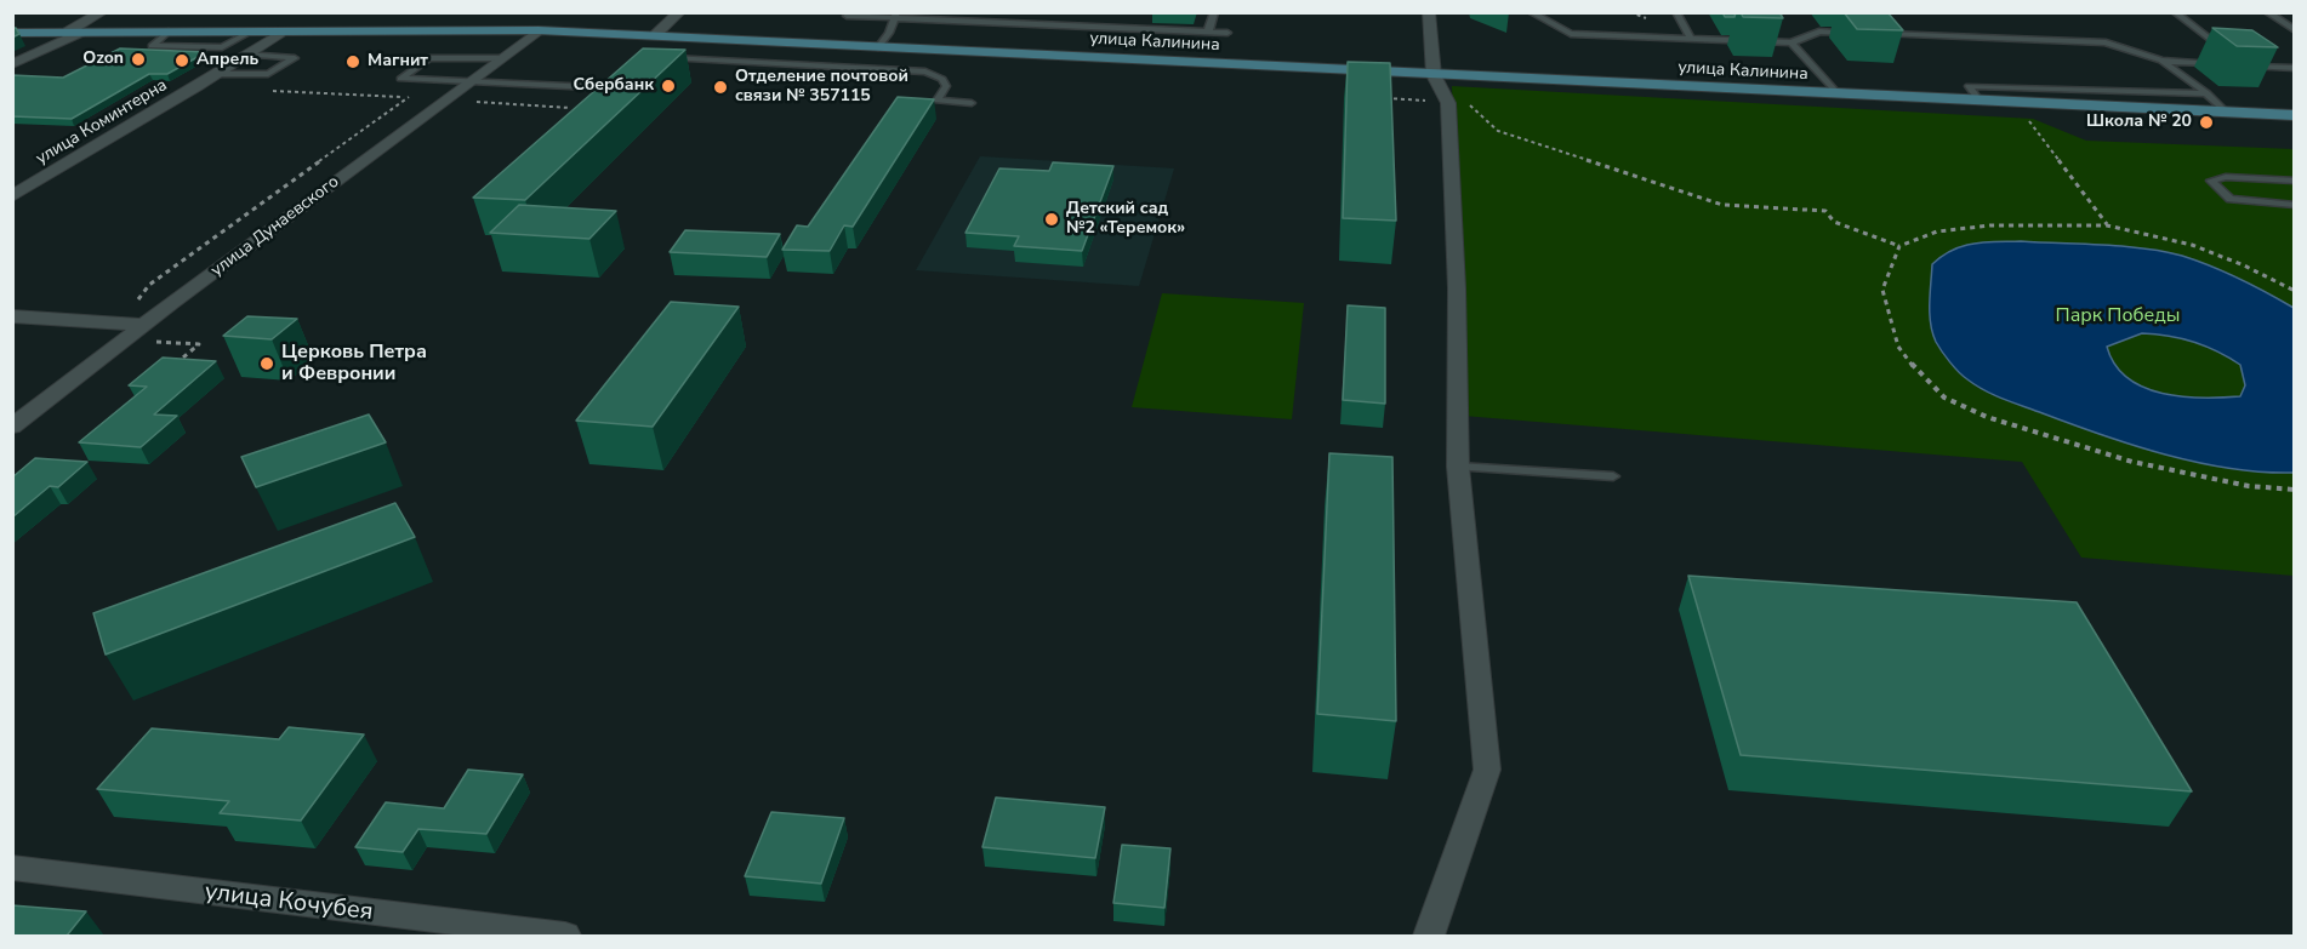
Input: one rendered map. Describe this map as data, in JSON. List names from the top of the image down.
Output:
{
  "streets": {
    "main road": ["улица Калинина"],
    "street": ["улица Коминтерна", "улица Дунаевского", "улица Кочубея"]
  },
  "crossings": [
    ["улица Калинина", "улица Коминтерна"],
    ["улица Калинина", "улица Дунаевского"]
  ],
  "parks": ["Парк Победы"],
  "places": [
    "Ozon",
    "Апрель",
    "Магнит",
    "Сбербанк",
    "Отделение почтовой связи № 357115",
    "Школа № 20",
    "Детский сад №2 «Теремок»",
    "Церковь Петра и Февронии"
  ]
}
